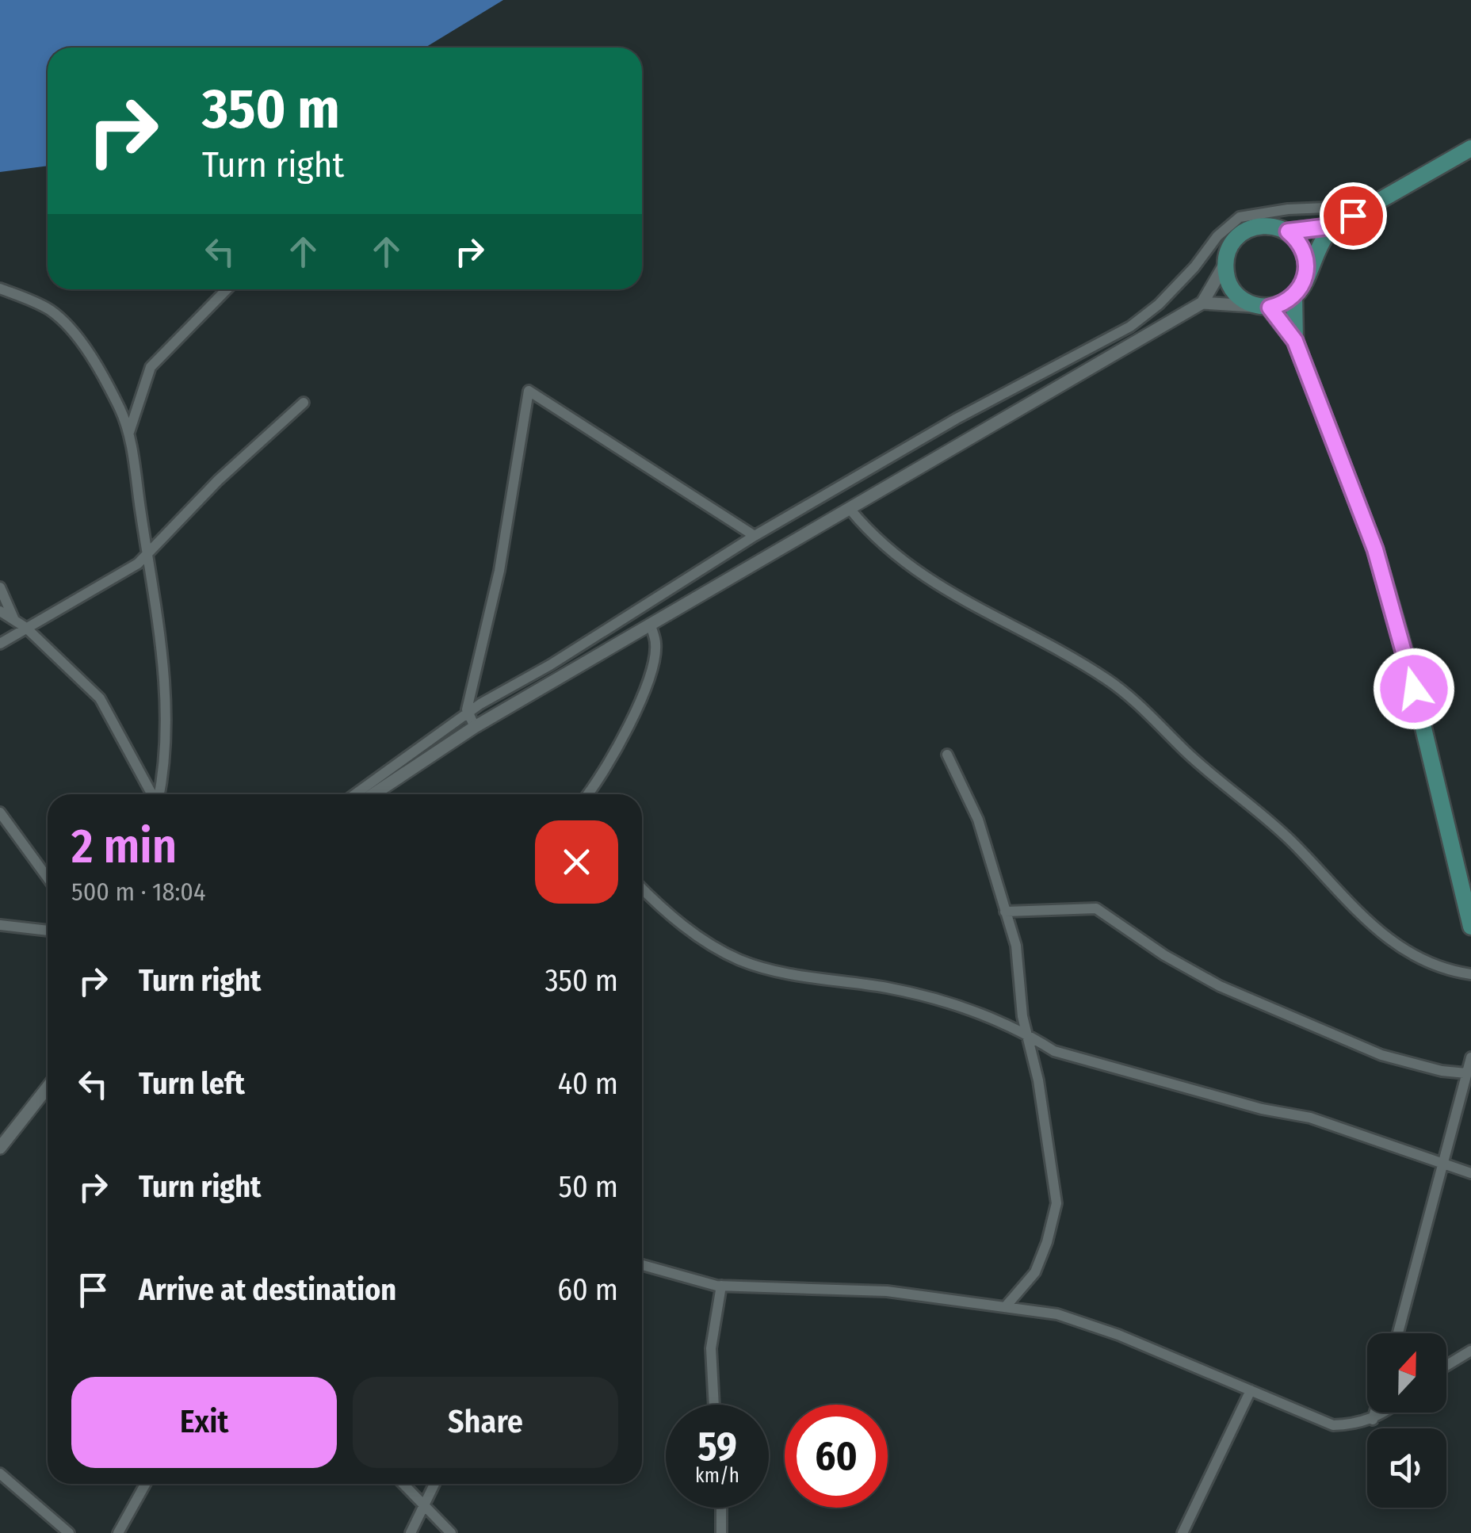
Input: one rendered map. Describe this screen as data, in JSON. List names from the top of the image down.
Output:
{
  "north": "top",
  "page": {
    "turn": ["350 m", "Turn right"],
    "heading": ["2 min", "500 m · 18:04"],
    "list": [
      {
        "name": "Turn right",
        "value": "350 m"
      },
      {
        "name": "Turn left",
        "value": "40 m"
      },
      {
        "name": "Turn right",
        "value": "50 m"
      },
      {
        "name": "Arrive at destination",
        "value": "60 m"
      }
    ],
    "buttons": ["Exit", "Share"],
    "speed": "59 km/h",
    "limit": "60"
  }
}
